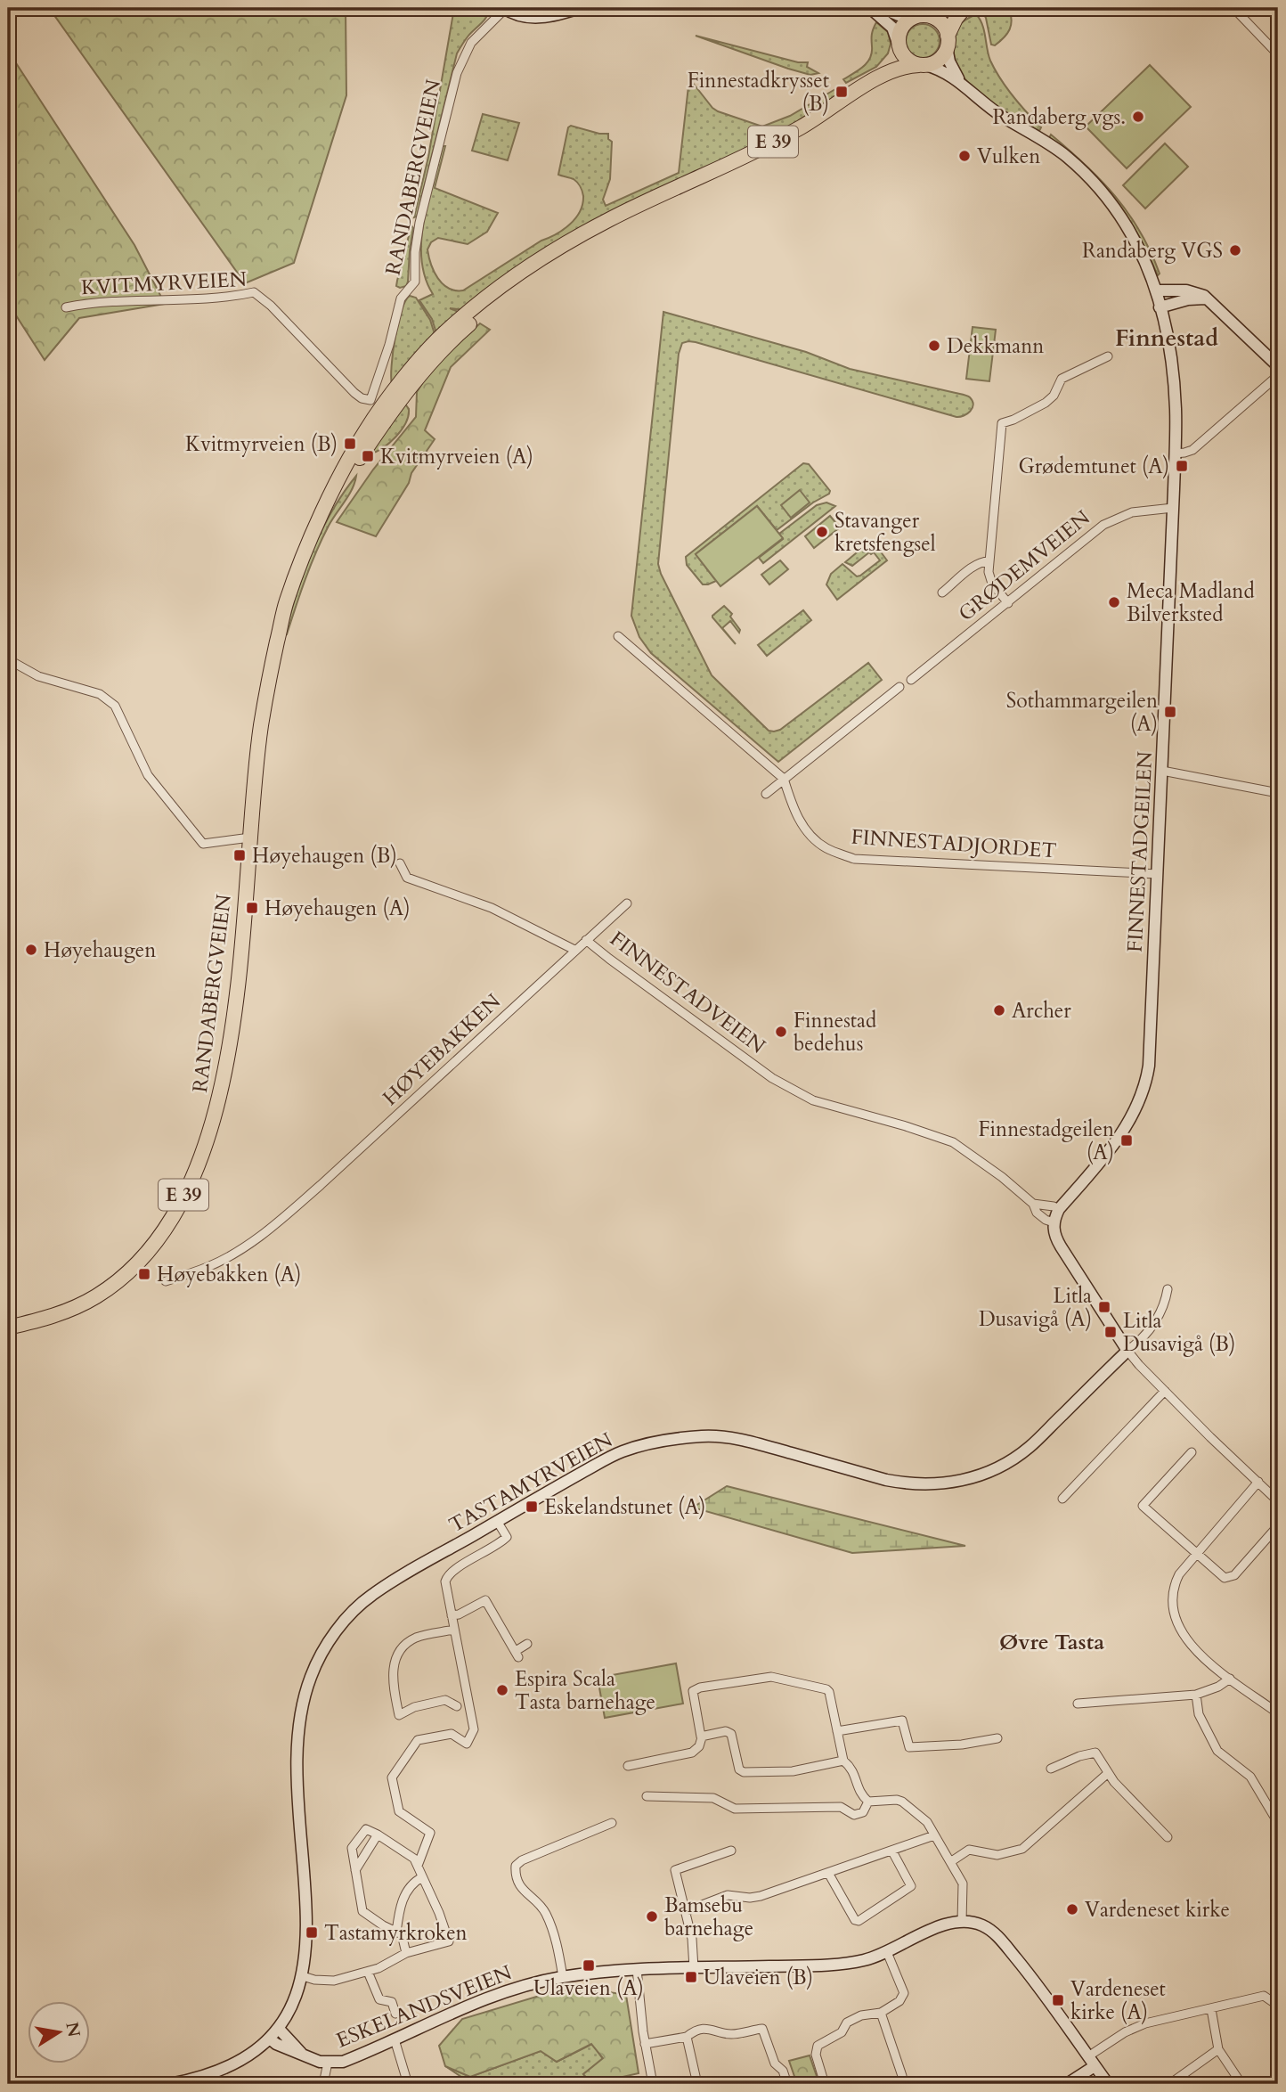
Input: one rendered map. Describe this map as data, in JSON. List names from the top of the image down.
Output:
{
  "streets": {
    "highway": ["E 39", "RANDABERGVEIEN"],
    "main road": [
      "FINNESTADGEILEN",
      "FINNESTADVEIEN",
      "TASTAMYRVEIEN",
      "ESKELANDSVEIEN"
    ],
    "street": [
      "KVITMYRVEIEN",
      "GRØDEMVEIEN",
      "FINNESTADJORDET",
      "HØYEBAKKEN"
    ]
  },
  "crossings": [
    ["E 39", "RANDABERGVEIEN"],
    ["E 39", "FINNESTADGEILEN"],
    ["RANDABERGVEIEN", "KVITMYRVEIEN"],
    ["RANDABERGVEIEN", "FINNESTADGEILEN"],
    ["GRØDEMVEIEN", "FINNESTADGEILEN"],
    ["FINNESTADJORDET", "FINNESTADGEILEN"],
    ["FINNESTADGEILEN", "FINNESTADVEIEN"],
    ["FINNESTADVEIEN", "TASTAMYRVEIEN"],
    ["TASTAMYRVEIEN", "ESKELANDSVEIEN"]
  ],
  "districts": ["Finnestad", "Øvre Tasta"],
  "places": {
    "transit": [
      "Finnestadkrysset (B)",
      "Kvitmyrveien (B)",
      "Kvitmyrveien (A)",
      "Grødemtunet (A)",
      "Sothammargeilen (A)",
      "Høyehaugen (B)",
      "Høyehaugen (A)",
      "Finnestadgeilen (A)",
      "Høyebakken (A)",
      "Litla Dusavigå (A)",
      "Litla Dusavigå (B)",
      "Eskelandstunet (A)",
      "Tastamyrkroken",
      "Ulaveien (A)",
      "Ulaveien (B)",
      "Vardeneset kirke (A)"
    ],
    "other": [
      "Randaberg vgs.",
      "Vulken",
      "Randaberg VGS",
      "Dekkmann",
      "Stavanger kretsfengsel",
      "Meca Madland Bilverksted",
      "Høyehaugen",
      "Archer",
      "Finnestad bedehus",
      "Espira Scala Tasta barnehage",
      "Vardeneset kirke",
      "Bamsebu barnehage"
    ]
  },
  "north": "right"
}
